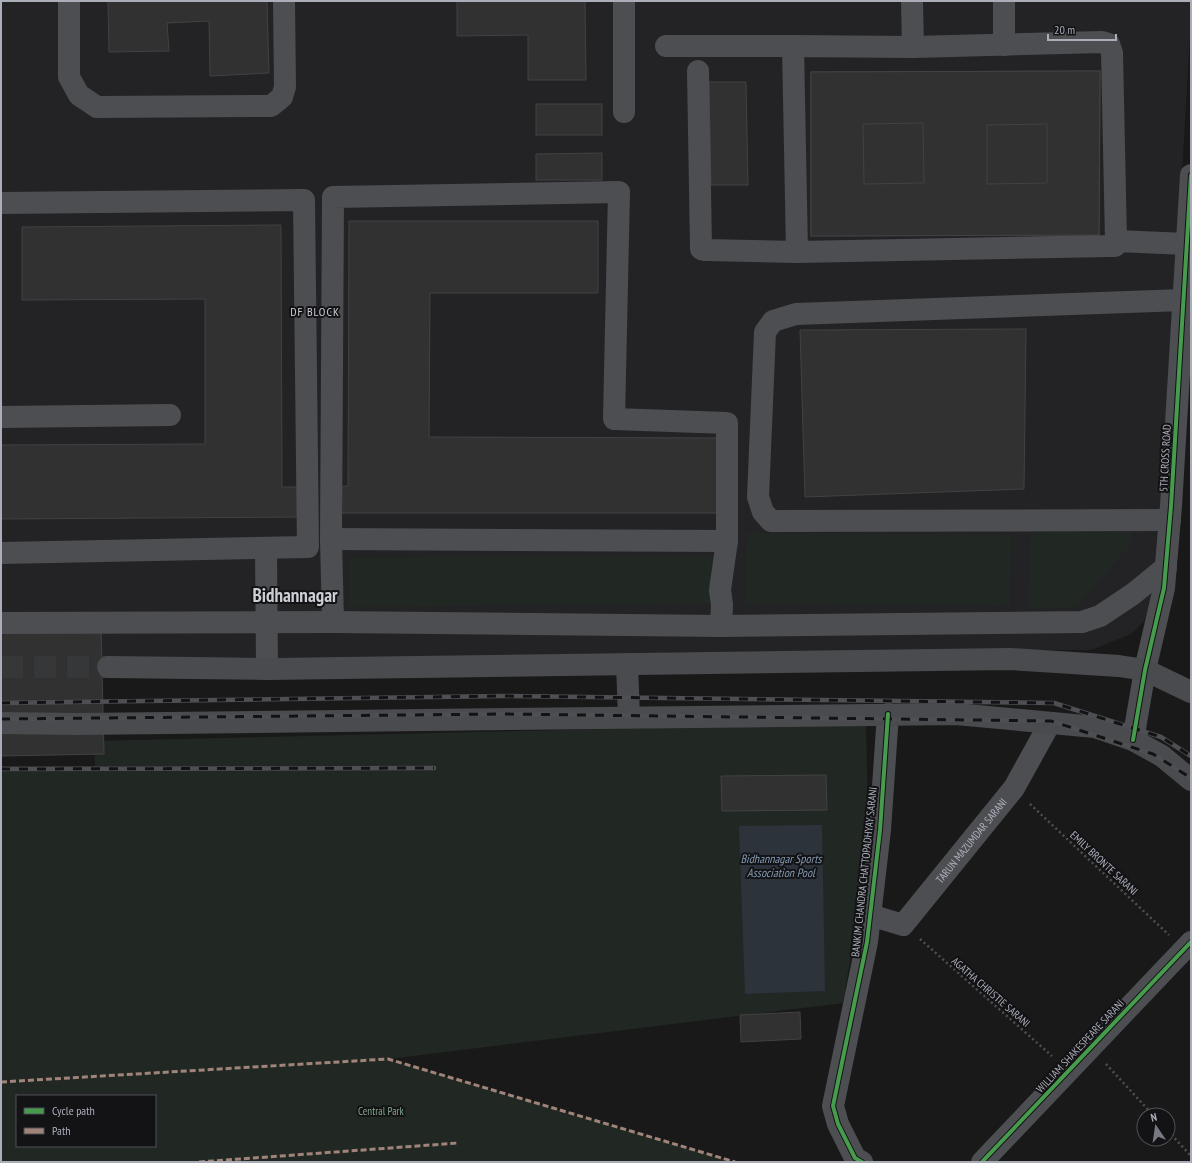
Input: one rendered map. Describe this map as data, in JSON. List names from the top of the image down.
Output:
{
  "streets": {
    "street": [
      "5TH CROSS ROAD",
      "TARUN MAZUMDAR SARANI",
      "BANKIM CHANDRA CHATTOPADHYAY SARANI",
      "WILLIAM SHAKESPEARE SARANI"
    ],
    "path": ["EMILY BRONTE SARANI", "AGATHA CHRISTIE SARANI"]
  },
  "crossings": [
    ["TARUN MAZUMDAR SARANI", "EMILY BRONTE SARANI"],
    ["TARUN MAZUMDAR SARANI", "AGATHA CHRISTIE SARANI"],
    ["EMILY BRONTE SARANI", "WILLIAM SHAKESPEARE SARANI"],
    ["AGATHA CHRISTIE SARANI", "WILLIAM SHAKESPEARE SARANI"]
  ],
  "districts": ["DF BLOCK", "Bidhannagar"],
  "water": ["Bidhannagar Sports Association Pool"],
  "parks": ["Central Park"],
  "legend": ["Cycle path", "Path"],
  "scale_bar": "20 m",
  "north": "top"
}
